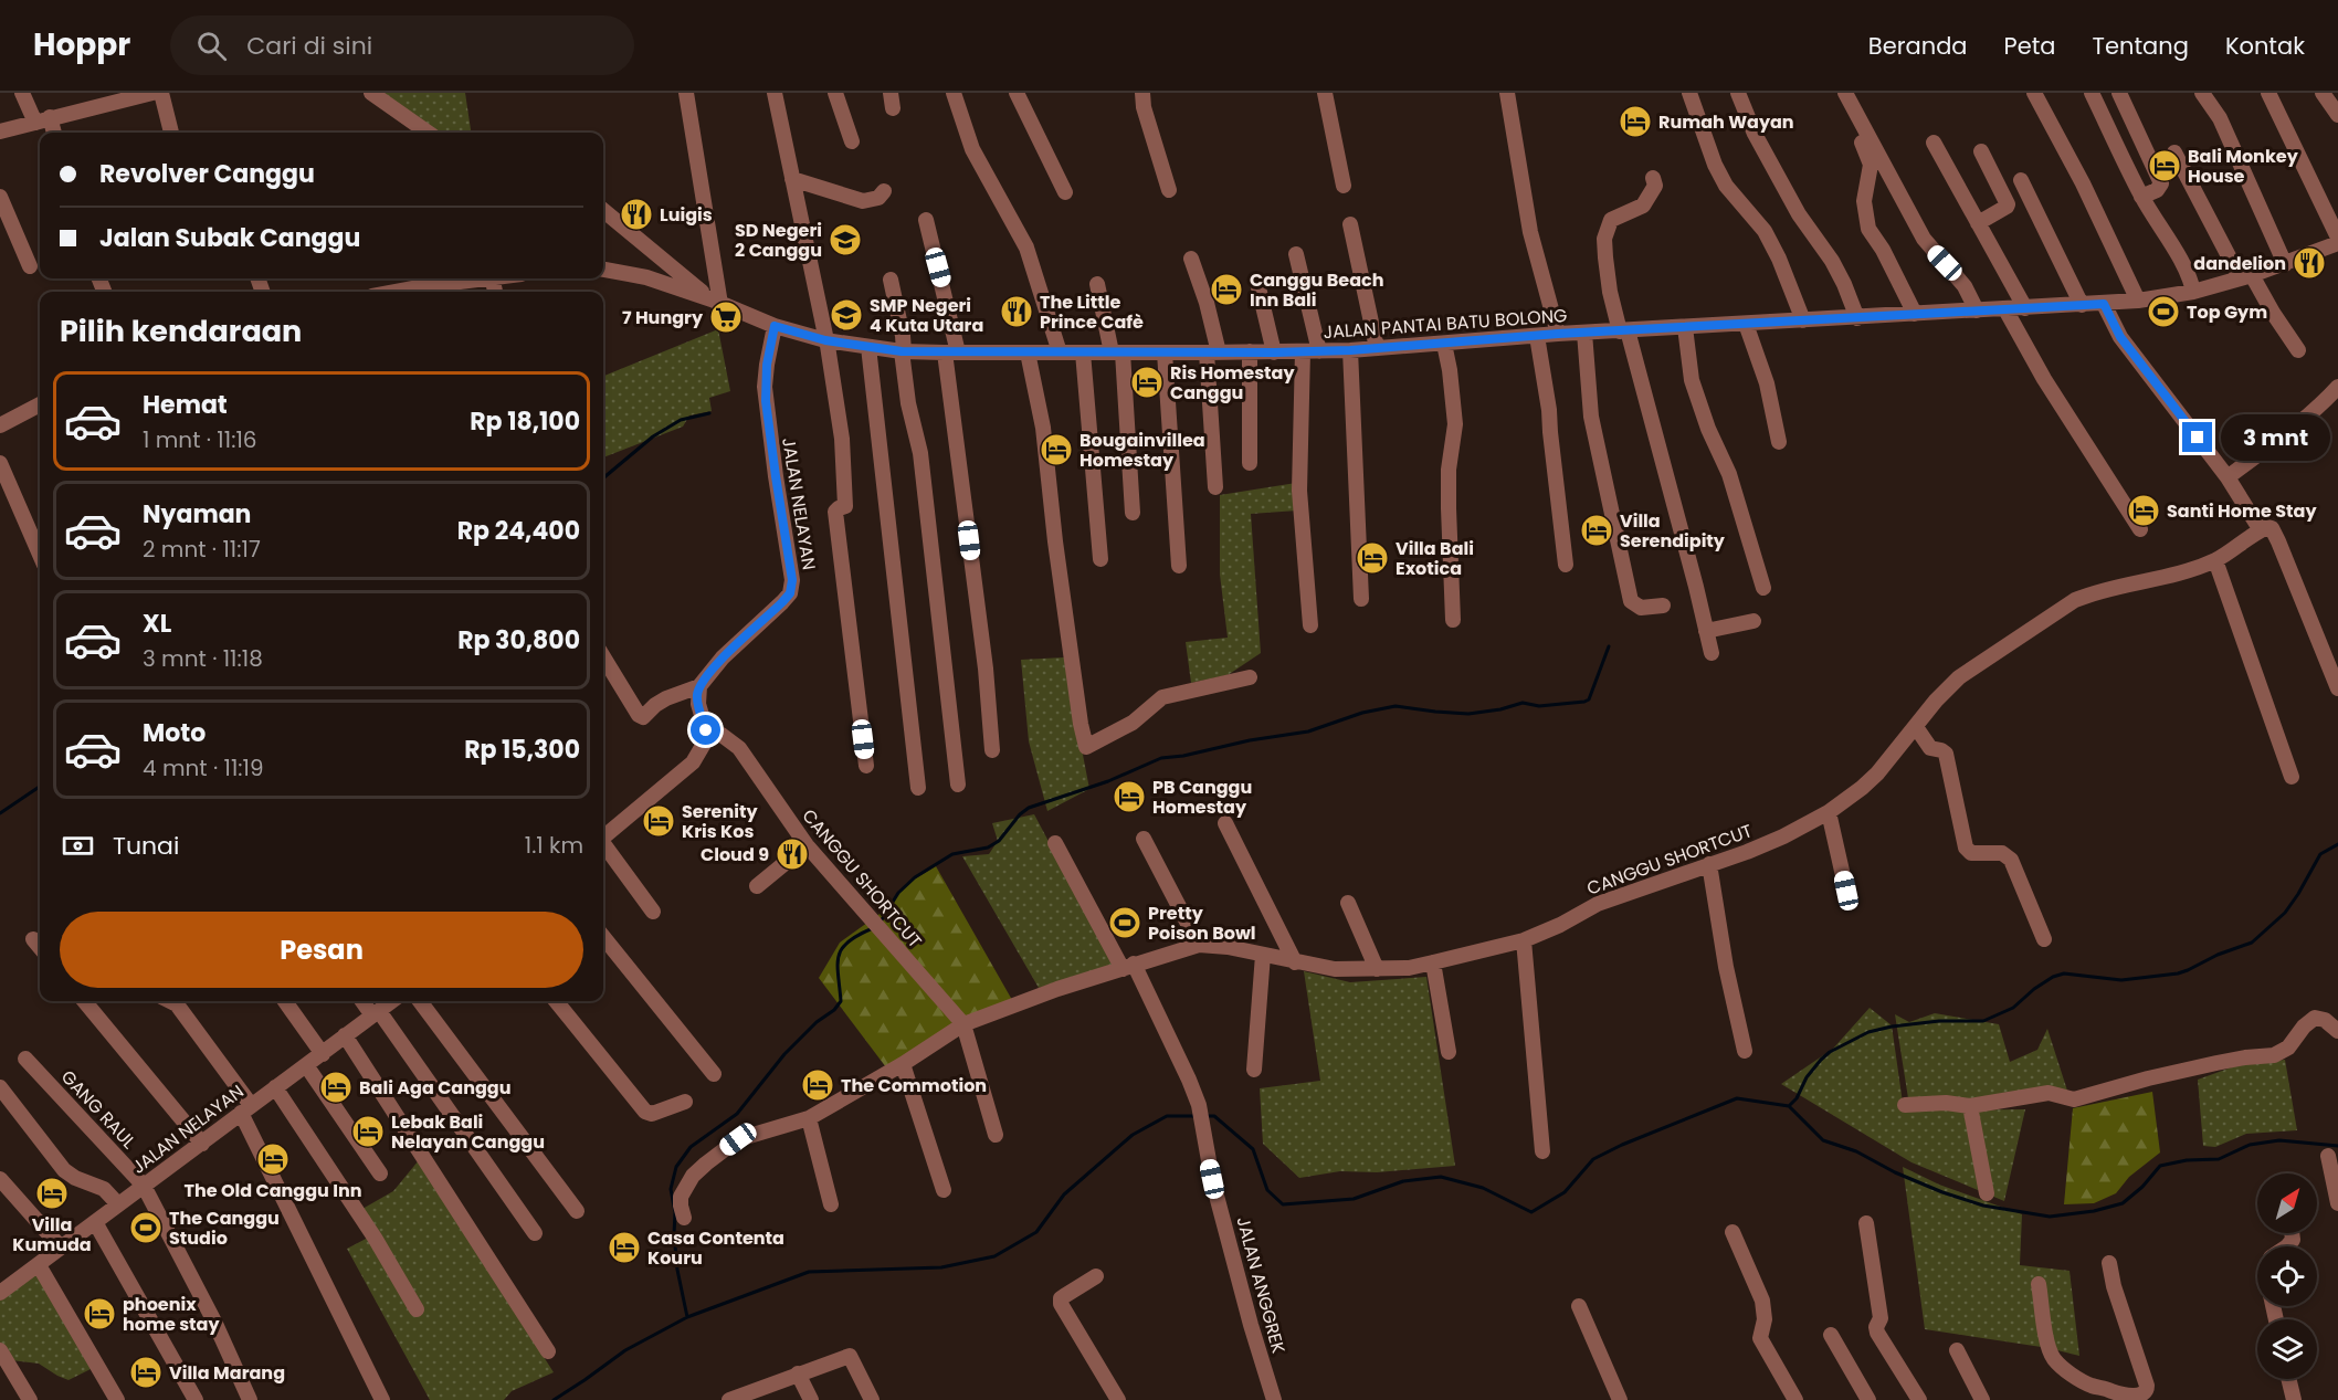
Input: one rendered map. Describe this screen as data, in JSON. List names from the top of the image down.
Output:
{
  "streets": {
    "street": [
      "JALAN PANTAI BATU BOLONG",
      "JALAN NELAYAN",
      "CANGGU SHORTCUT",
      "GANG RAUL",
      "JALAN ANGGREK"
    ]
  },
  "crossings": [
    ["JALAN PANTAI BATU BOLONG", "JALAN NELAYAN"],
    ["JALAN NELAYAN", "GANG RAUL"],
    ["CANGGU SHORTCUT", "JALAN ANGGREK"]
  ],
  "places": {
    "hotel": [
      "Rumah Wayan",
      "Bali Monkey House",
      "Canggu Beach Inn Bali",
      "Ris Homestay Canggu",
      "Bougainvillea Homestay",
      "Santi Home Stay",
      "Villa Serendipity",
      "Villa Bali Exotica",
      "PB Canggu Homestay",
      "Serenity Kris Kos",
      "The Commotion",
      "Bali Aga Canggu",
      "Lebak Bali Nelayan Canggu",
      "The Old Canggu Inn",
      "Villa Kumuda",
      "Casa Contenta Kouru",
      "phoenix home stay",
      "Villa Marang"
    ],
    "restaurant": [
      "Luigis",
      "dandelion",
      "The Little Prince Cafè",
      "Cloud 9"
    ],
    "school or university": ["SD Negeri 2 Canggu", "SMP Negeri 4 Kuta Utara"],
    "sports": ["Top Gym", "Pretty Poison Bowl", "The Canggu Studio"],
    "supermarket": ["7 Hungry"]
  },
  "north": "top right",
  "page": {
    "header": "Hoppr",
    "search": "Cari di sini",
    "nav": [
      "Beranda",
      "Peta",
      "Tentang",
      "Kontak"
    ],
    "banner": ["Revolver Canggu", "Jalan Subak Canggu"],
    "heading": "Pilih kendaraan",
    "list": [
      {
        "name": "Hemat",
        "note": "1 mnt · 11:16",
        "value": "Rp 18,100"
      },
      {
        "name": "Nyaman",
        "note": "2 mnt · 11:17",
        "value": "Rp 24,400"
      },
      {
        "name": "XL",
        "note": "3 mnt · 11:18",
        "value": "Rp 30,800"
      },
      {
        "name": "Moto",
        "note": "4 mnt · 11:19",
        "value": "Rp 15,300"
      }
    ],
    "bubble": "3 mnt",
    "pay": ["Tunai", "1.1 km"],
    "buttons": "Pesan"
  }
}
